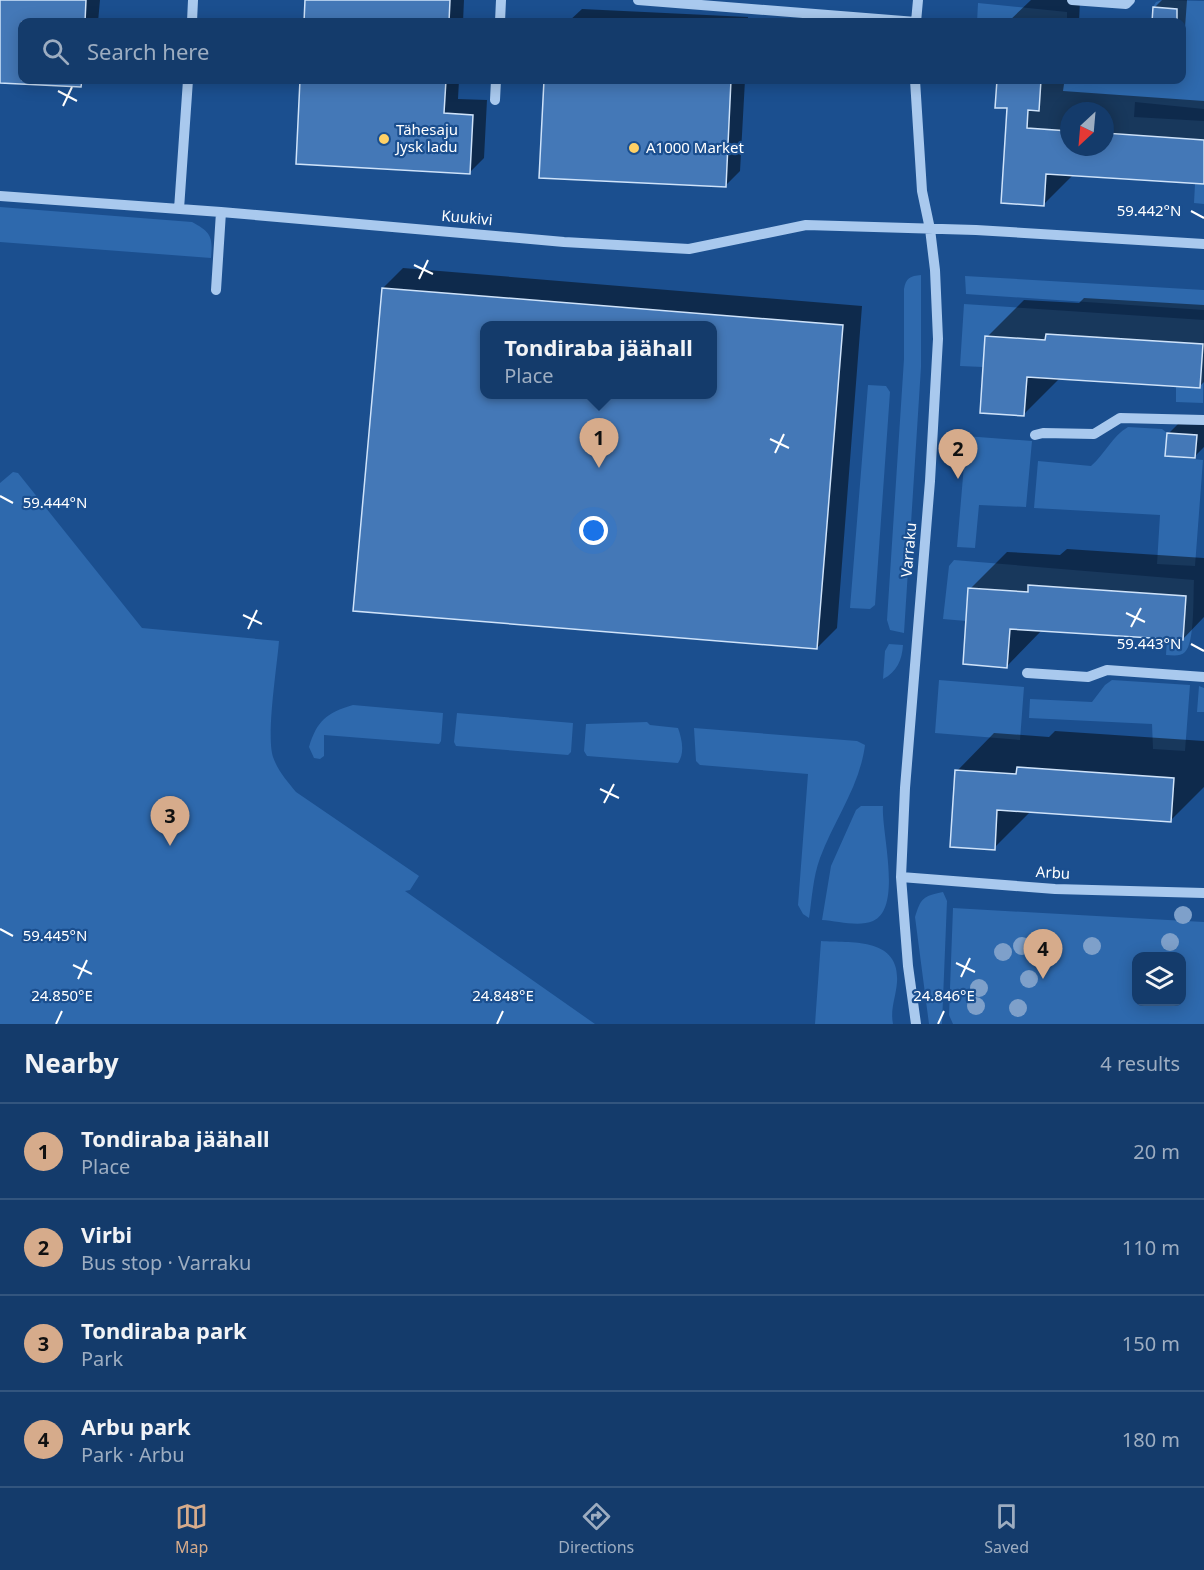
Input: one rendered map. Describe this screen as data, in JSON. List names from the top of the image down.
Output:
{
  "streets": {
    "street": ["Kuukivi", "Varraku", "Arbu"]
  },
  "crossings": [
    ["Kuukivi", "Varraku"],
    ["Varraku", "Arbu"]
  ],
  "places": ["Tähesaju Jysk ladu", "A1000 Market"],
  "north": "bottom left",
  "page": {
    "search": "Search here",
    "popup": ["Tondiraba jäähall", "Place"],
    "pins": [
      "1",
      "2",
      "3",
      "4"
    ],
    "heading": ["Nearby", "4 results"],
    "list": [
      {
        "mark": "1",
        "name": "Tondiraba jäähall",
        "note": "Place",
        "value": "20 m"
      },
      {
        "mark": "2",
        "name": "Virbi",
        "note": "Bus stop · Varraku",
        "value": "110 m"
      },
      {
        "mark": "3",
        "name": "Tondiraba park",
        "note": "Park",
        "value": "150 m"
      },
      {
        "mark": "4",
        "name": "Arbu park",
        "note": "Park · Arbu",
        "value": "180 m"
      }
    ],
    "nav": ["Map", "Directions", "Saved"]
  },
  "coordinates": [
    "59.442°N",
    "59.444°N",
    "59.443°N",
    "59.445°N",
    "24.850°E",
    "24.848°E",
    "24.846°E"
  ]
}
